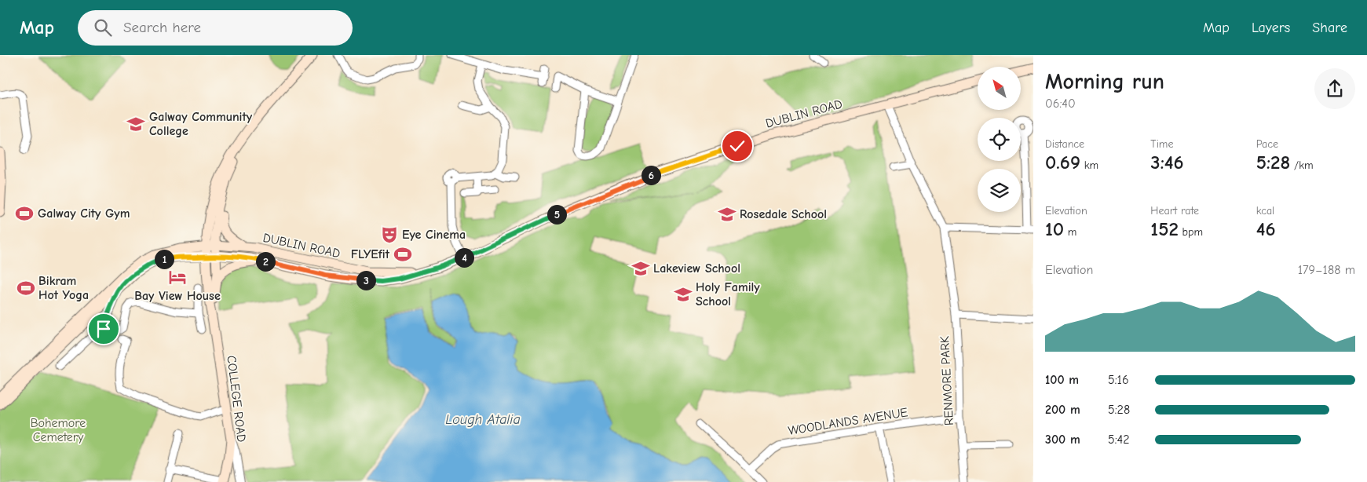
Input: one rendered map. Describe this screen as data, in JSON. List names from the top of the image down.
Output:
{
  "streets": {
    "main road": ["DUBLIN ROAD", "COLLEGE ROAD"],
    "street": ["RENMORE PARK", "WOODLANDS AVENUE"]
  },
  "crossings": [
    ["DUBLIN ROAD", "RENMORE PARK"],
    ["DUBLIN ROAD", "COLLEGE ROAD"],
    ["RENMORE PARK", "WOODLANDS AVENUE"]
  ],
  "water": ["Lough Atalia"],
  "parks": ["Bohemore Cemetery"],
  "places": {
    "school or university": [
      "Galway Community College",
      "Rosedale School",
      "Lakeview School",
      "Holy Family School"
    ],
    "sports": ["Galway City Gym", "FLYEfit", "Bikram Hot Yoga"],
    "theatre": ["Eye Cinema"],
    "hotel": ["Bay View House"]
  },
  "north": "top left",
  "page": {
    "header": "Map",
    "search": "Search here",
    "nav": ["Map", "Layers", "Share"],
    "heading": ["Morning run", "06:40"],
    "stats": [
      ["Distance", "0.69 km"],
      ["Time", "3:46"],
      ["Pace", "5:28 /km"],
      ["Elevation", "10 m"],
      ["Heart rate", "152 bpm"],
      ["kcal", "46"]
    ],
    "pins": [
      "6",
      "5",
      "4",
      "1",
      "2",
      "3"
    ],
    "chart": ["Elevation", "179–188 m"],
    "list": [
      {
        "name": "100 m",
        "note": "5:16"
      },
      {
        "name": "200 m",
        "note": "5:28"
      },
      {
        "name": "300 m",
        "note": "5:42"
      }
    ]
  }
}
